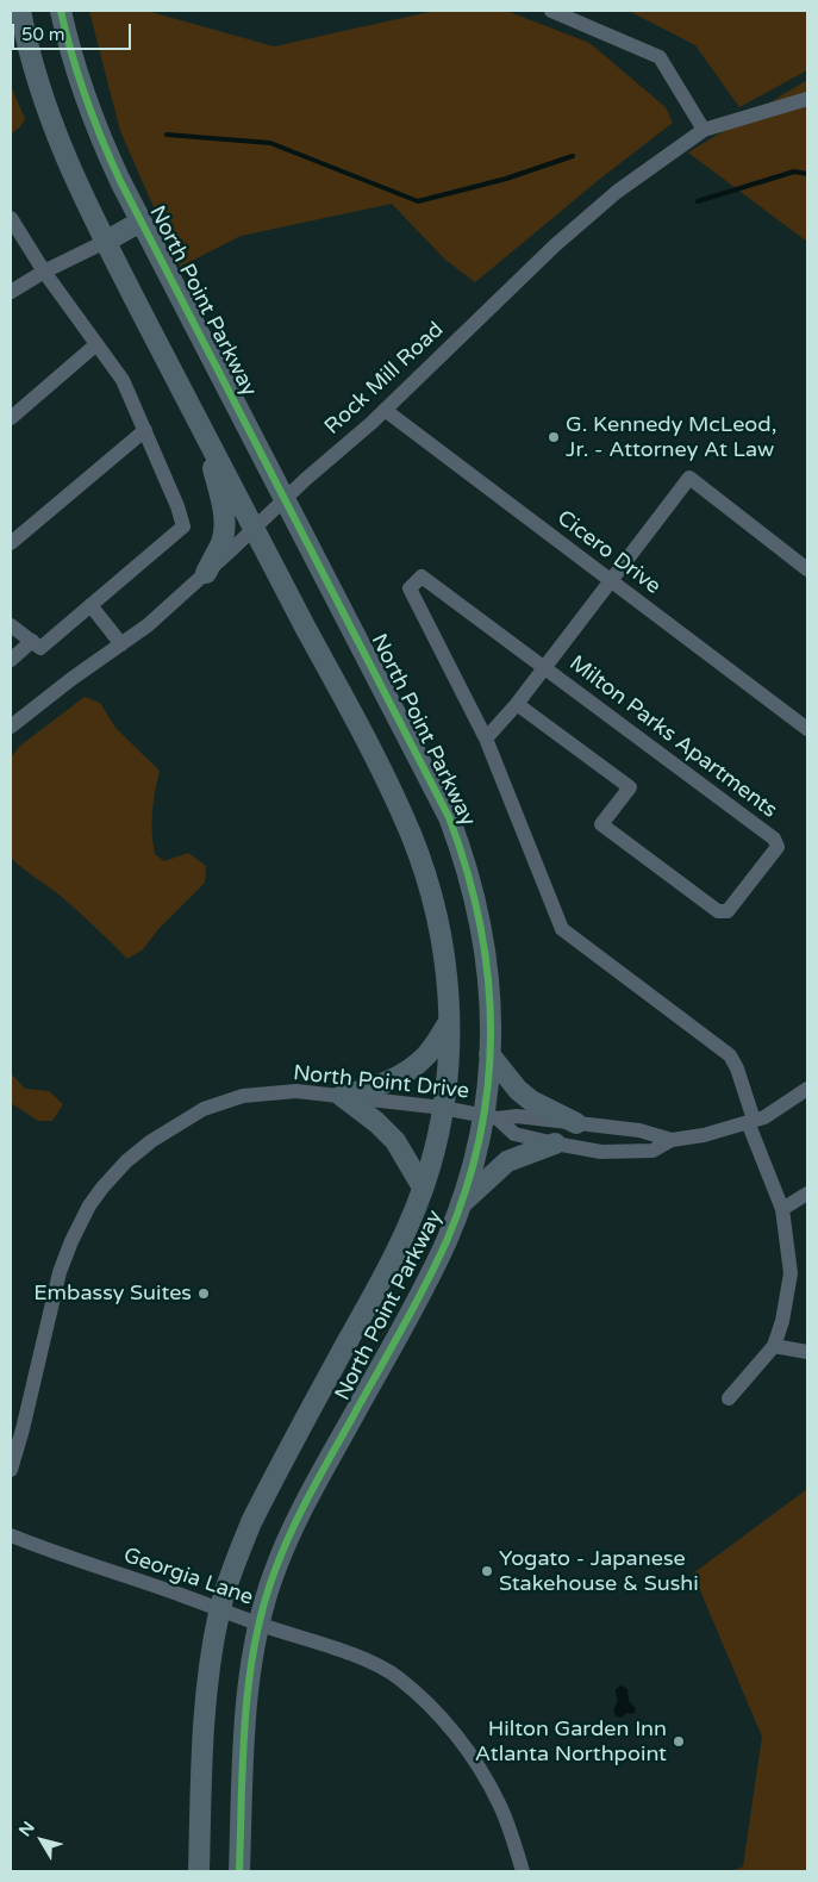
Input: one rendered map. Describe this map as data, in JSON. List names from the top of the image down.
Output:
{
  "streets": {
    "street": [
      "North Point Parkway",
      "Rock Mill Road",
      "Cicero Drive",
      "Milton Parks Apartments",
      "North Point Drive",
      "Georgia Lane"
    ]
  },
  "crossings": [
    ["North Point Parkway", "Rock Mill Road"],
    ["North Point Parkway", "North Point Drive"],
    ["North Point Parkway", "Georgia Lane"],
    ["Rock Mill Road", "Cicero Drive"],
    ["Cicero Drive", "Milton Parks Apartments"]
  ],
  "places": [
    "G. Kennedy McLeod, Jr. - Attorney At Law",
    "Embassy Suites",
    "Yogato - Japanese Stakehouse & Sushi",
    "Hilton Garden Inn Atlanta Northpoint"
  ],
  "scale_bar": "50 m",
  "north": "top left"
}
